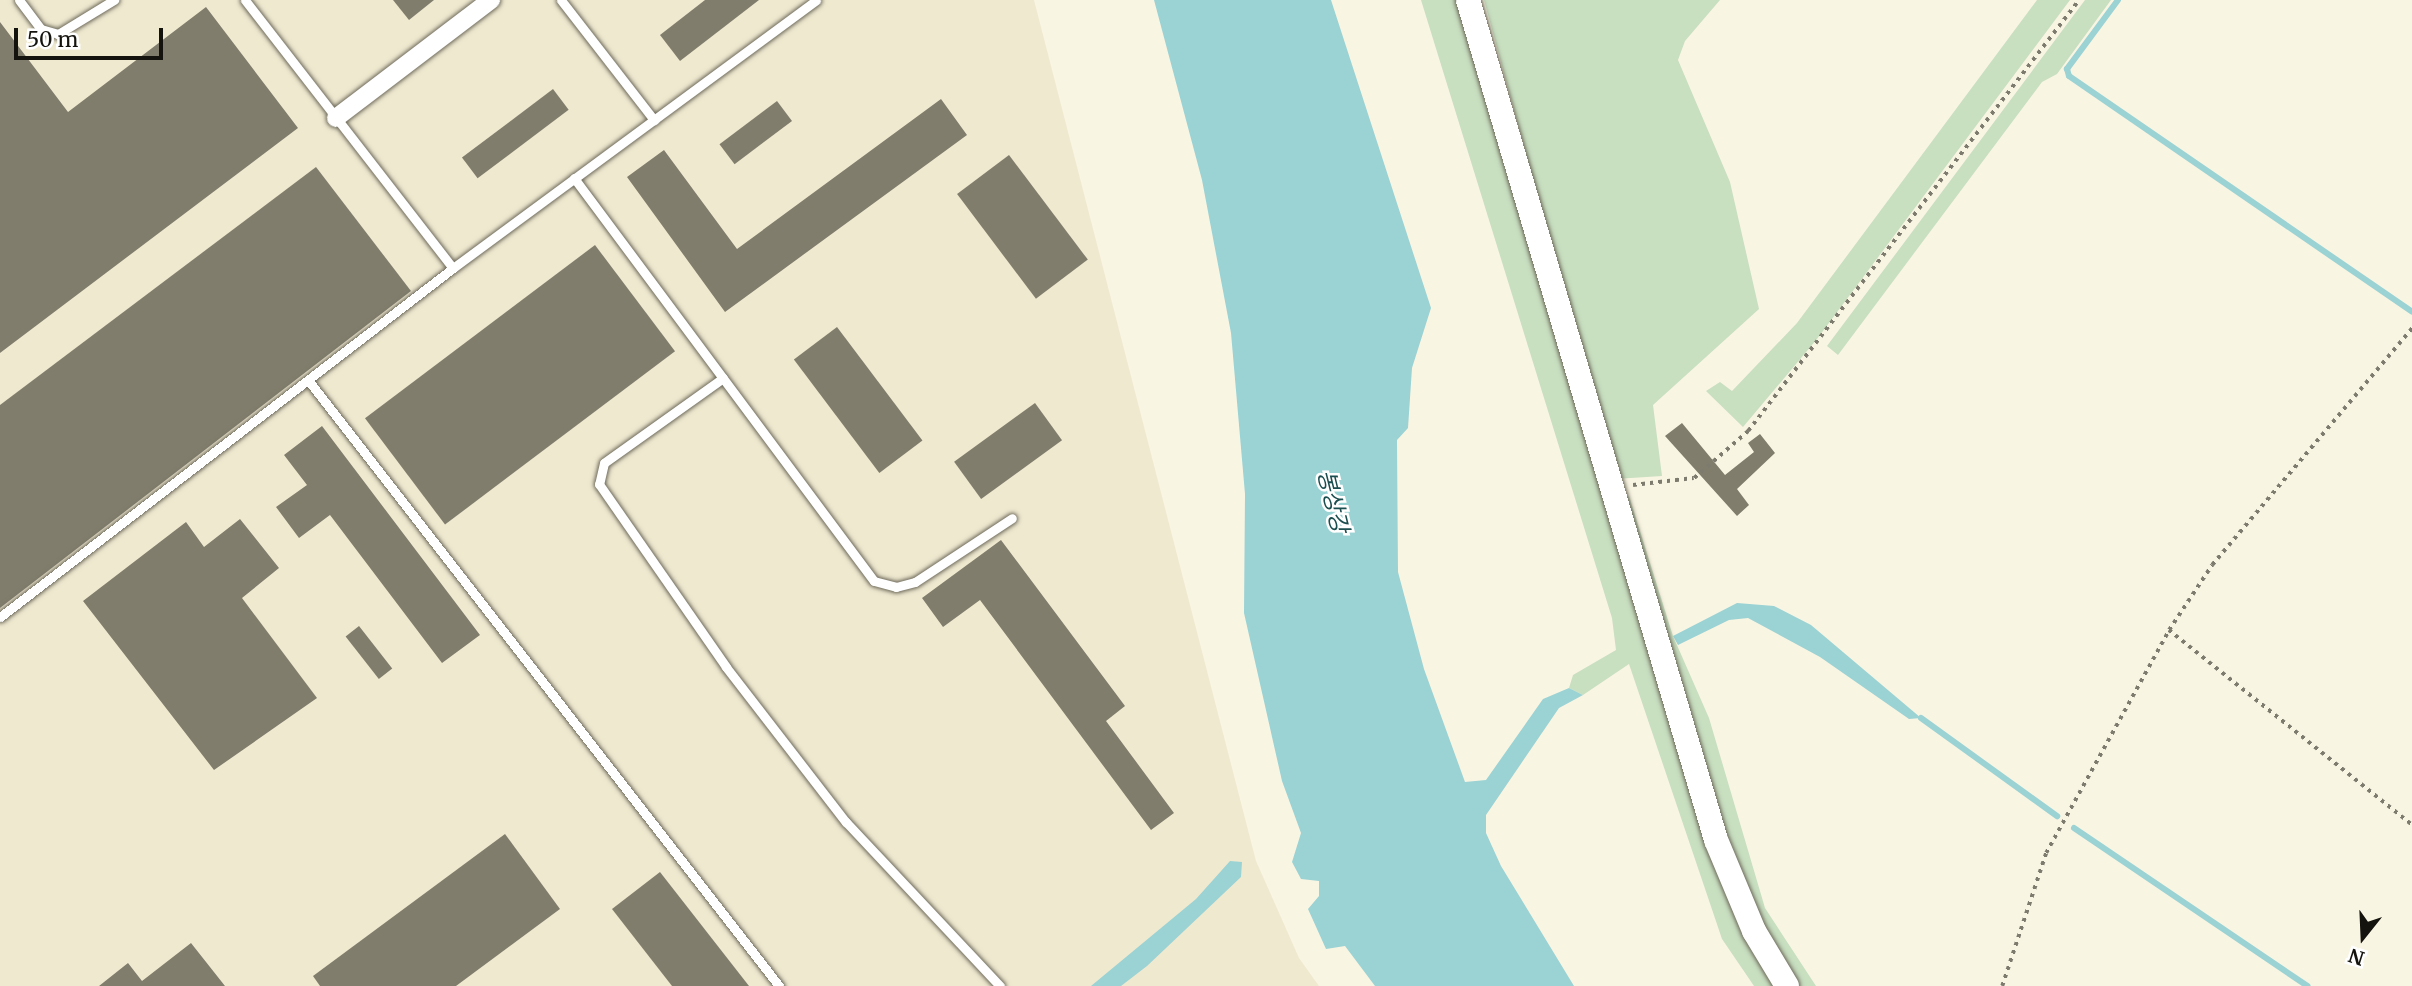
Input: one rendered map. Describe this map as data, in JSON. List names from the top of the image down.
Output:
{
  "water": ["봉상강"],
  "scale_bar": "50 m",
  "north": "bottom"
}
